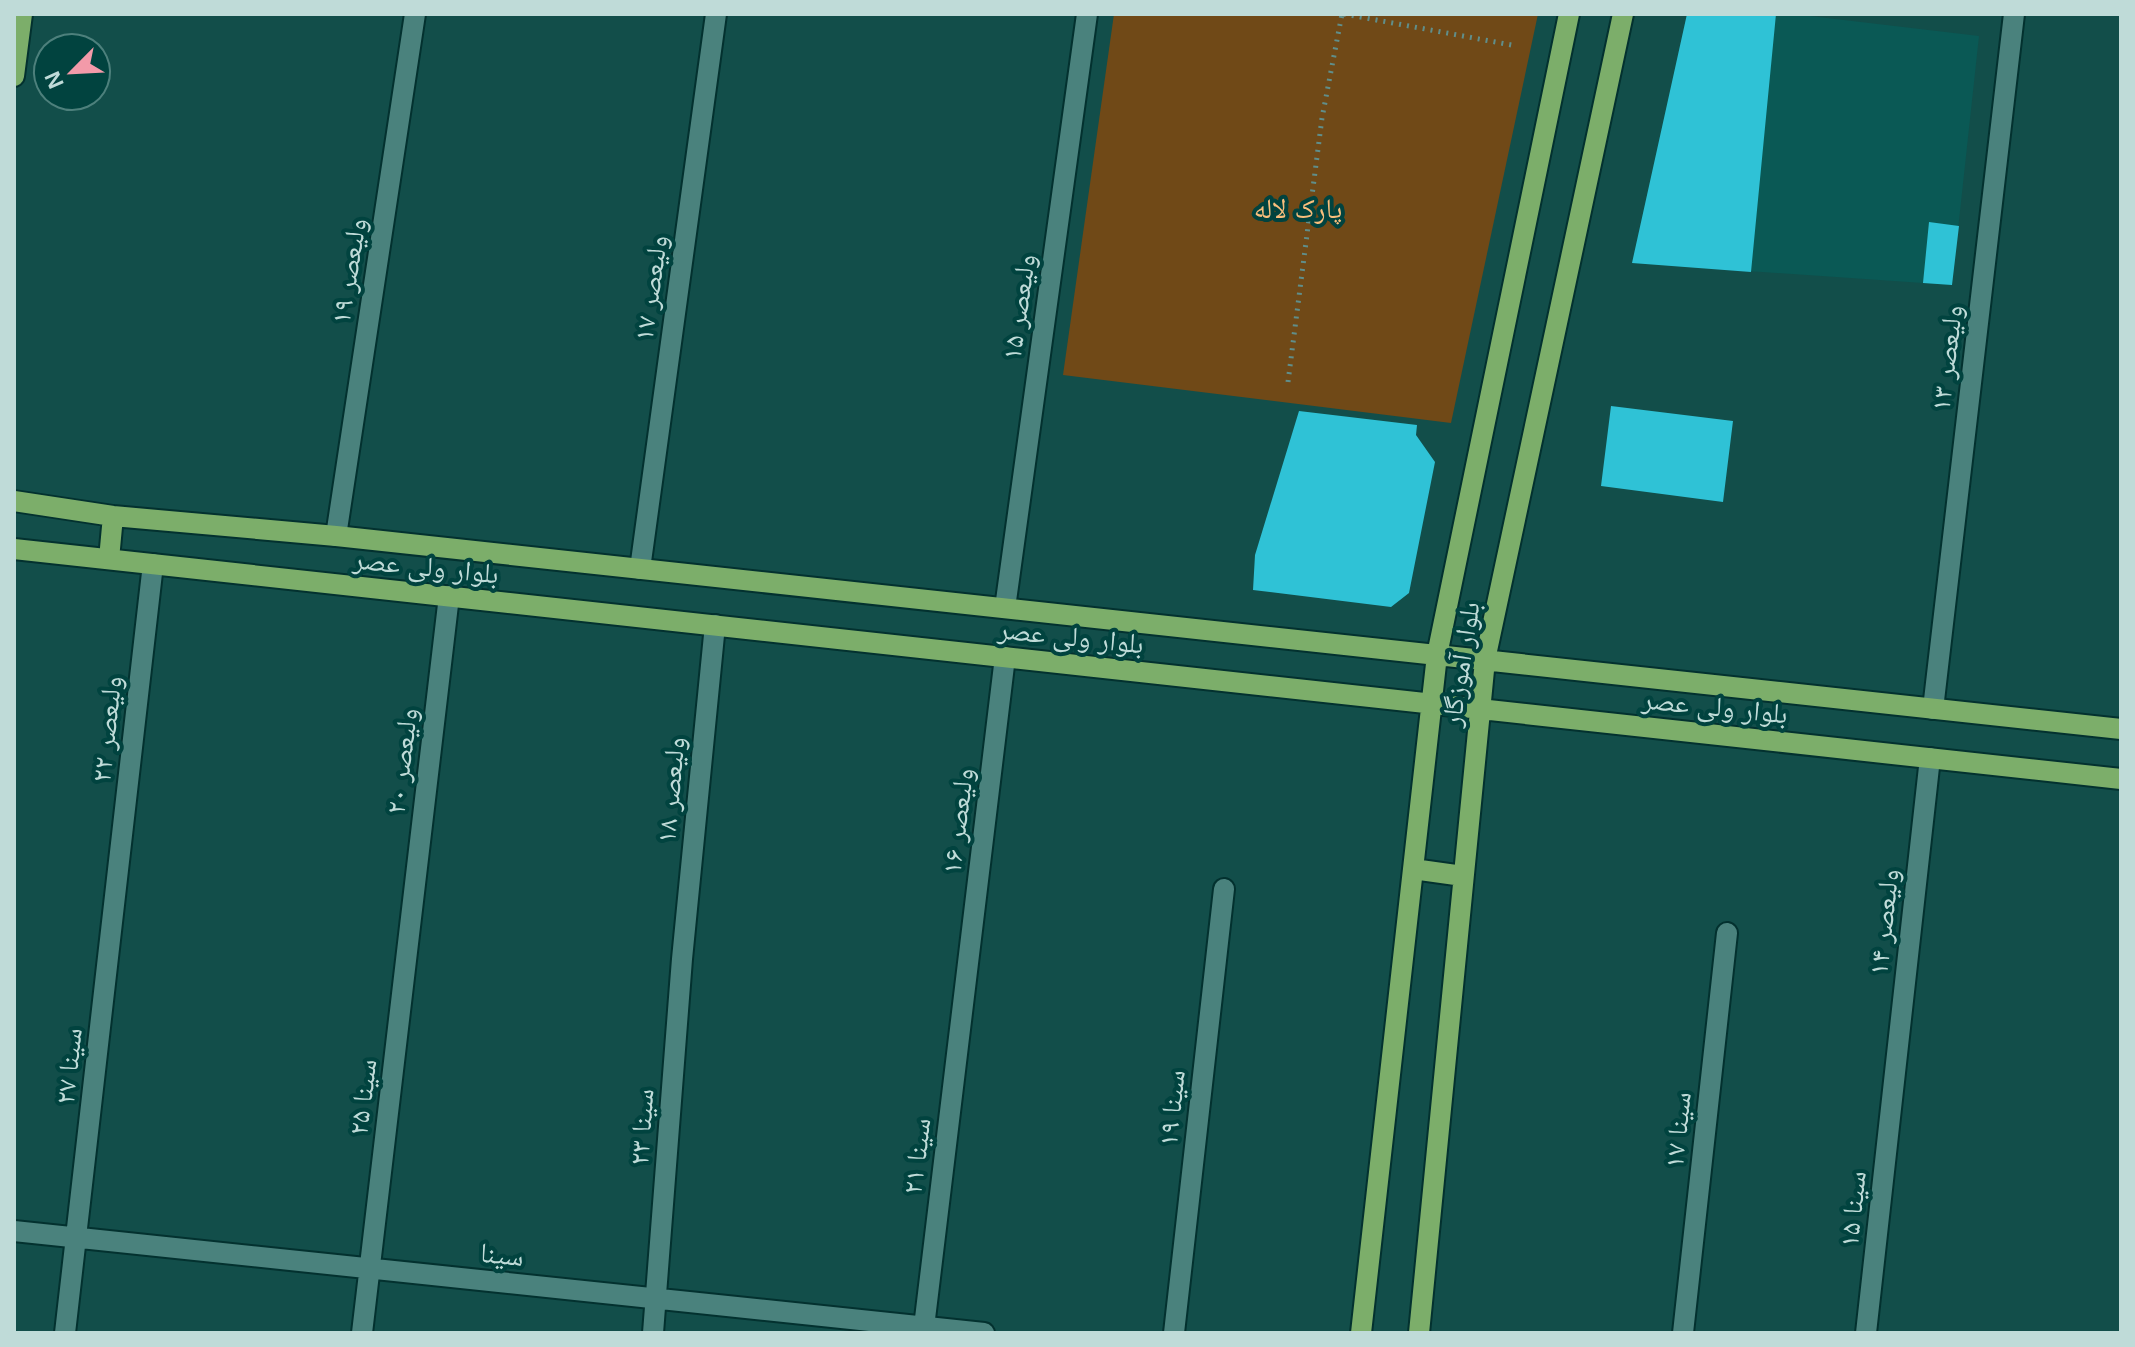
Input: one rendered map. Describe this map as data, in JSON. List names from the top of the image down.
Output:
{
  "streets": {
    "main road": ["بلوار ولی عصر", "بلوار آموزگار"],
    "street": [
      "ولیعصر ۱۹",
      "ولیعصر ۱۷",
      "ولیعصر ۱۵",
      "ولیعصر ۱۳",
      "ولیعصر ۲۲",
      "ولیعصر ۲۰",
      "ولیعصر ۱۸",
      "ولیعصر ۱۶",
      "ولیعصر ۱۴",
      "سینا ۲۷",
      "سینا ۲۵",
      "سینا ۱۹",
      "سینا ۲۳",
      "سینا ۱۷",
      "سینا ۲۱",
      "سینا ۱۵",
      "سینا"
    ]
  },
  "crossings": [
    ["ولیعصر ۱۹", "بلوار ولی عصر"],
    ["ولیعصر ۱۷", "بلوار ولی عصر"],
    ["ولیعصر ۱۵", "بلوار ولی عصر"],
    ["ولیعصر ۱۳", "بلوار ولی عصر"],
    ["بلوار ولی عصر", "بلوار آموزگار"],
    ["بلوار ولی عصر", "ولیعصر ۲۲"],
    ["بلوار ولی عصر", "ولیعصر ۲۰"],
    ["بلوار ولی عصر", "ولیعصر ۱۸"],
    ["بلوار ولی عصر", "ولیعصر ۱۶"],
    ["بلوار ولی عصر", "ولیعصر ۱۴"],
    ["ولیعصر ۲۲", "سینا ۲۷"],
    ["ولیعصر ۲۰", "سینا ۲۵"],
    ["ولیعصر ۱۸", "سینا ۲۳"],
    ["ولیعصر ۱۶", "سینا ۲۱"],
    ["ولیعصر ۱۴", "سینا ۱۵"],
    ["سینا ۲۷", "سینا"],
    ["سینا ۲۵", "سینا"],
    ["سینا ۲۳", "سینا"],
    ["سینا ۲۱", "سینا"]
  ],
  "parks": ["پارک لاله"],
  "north": "bottom left"
}
